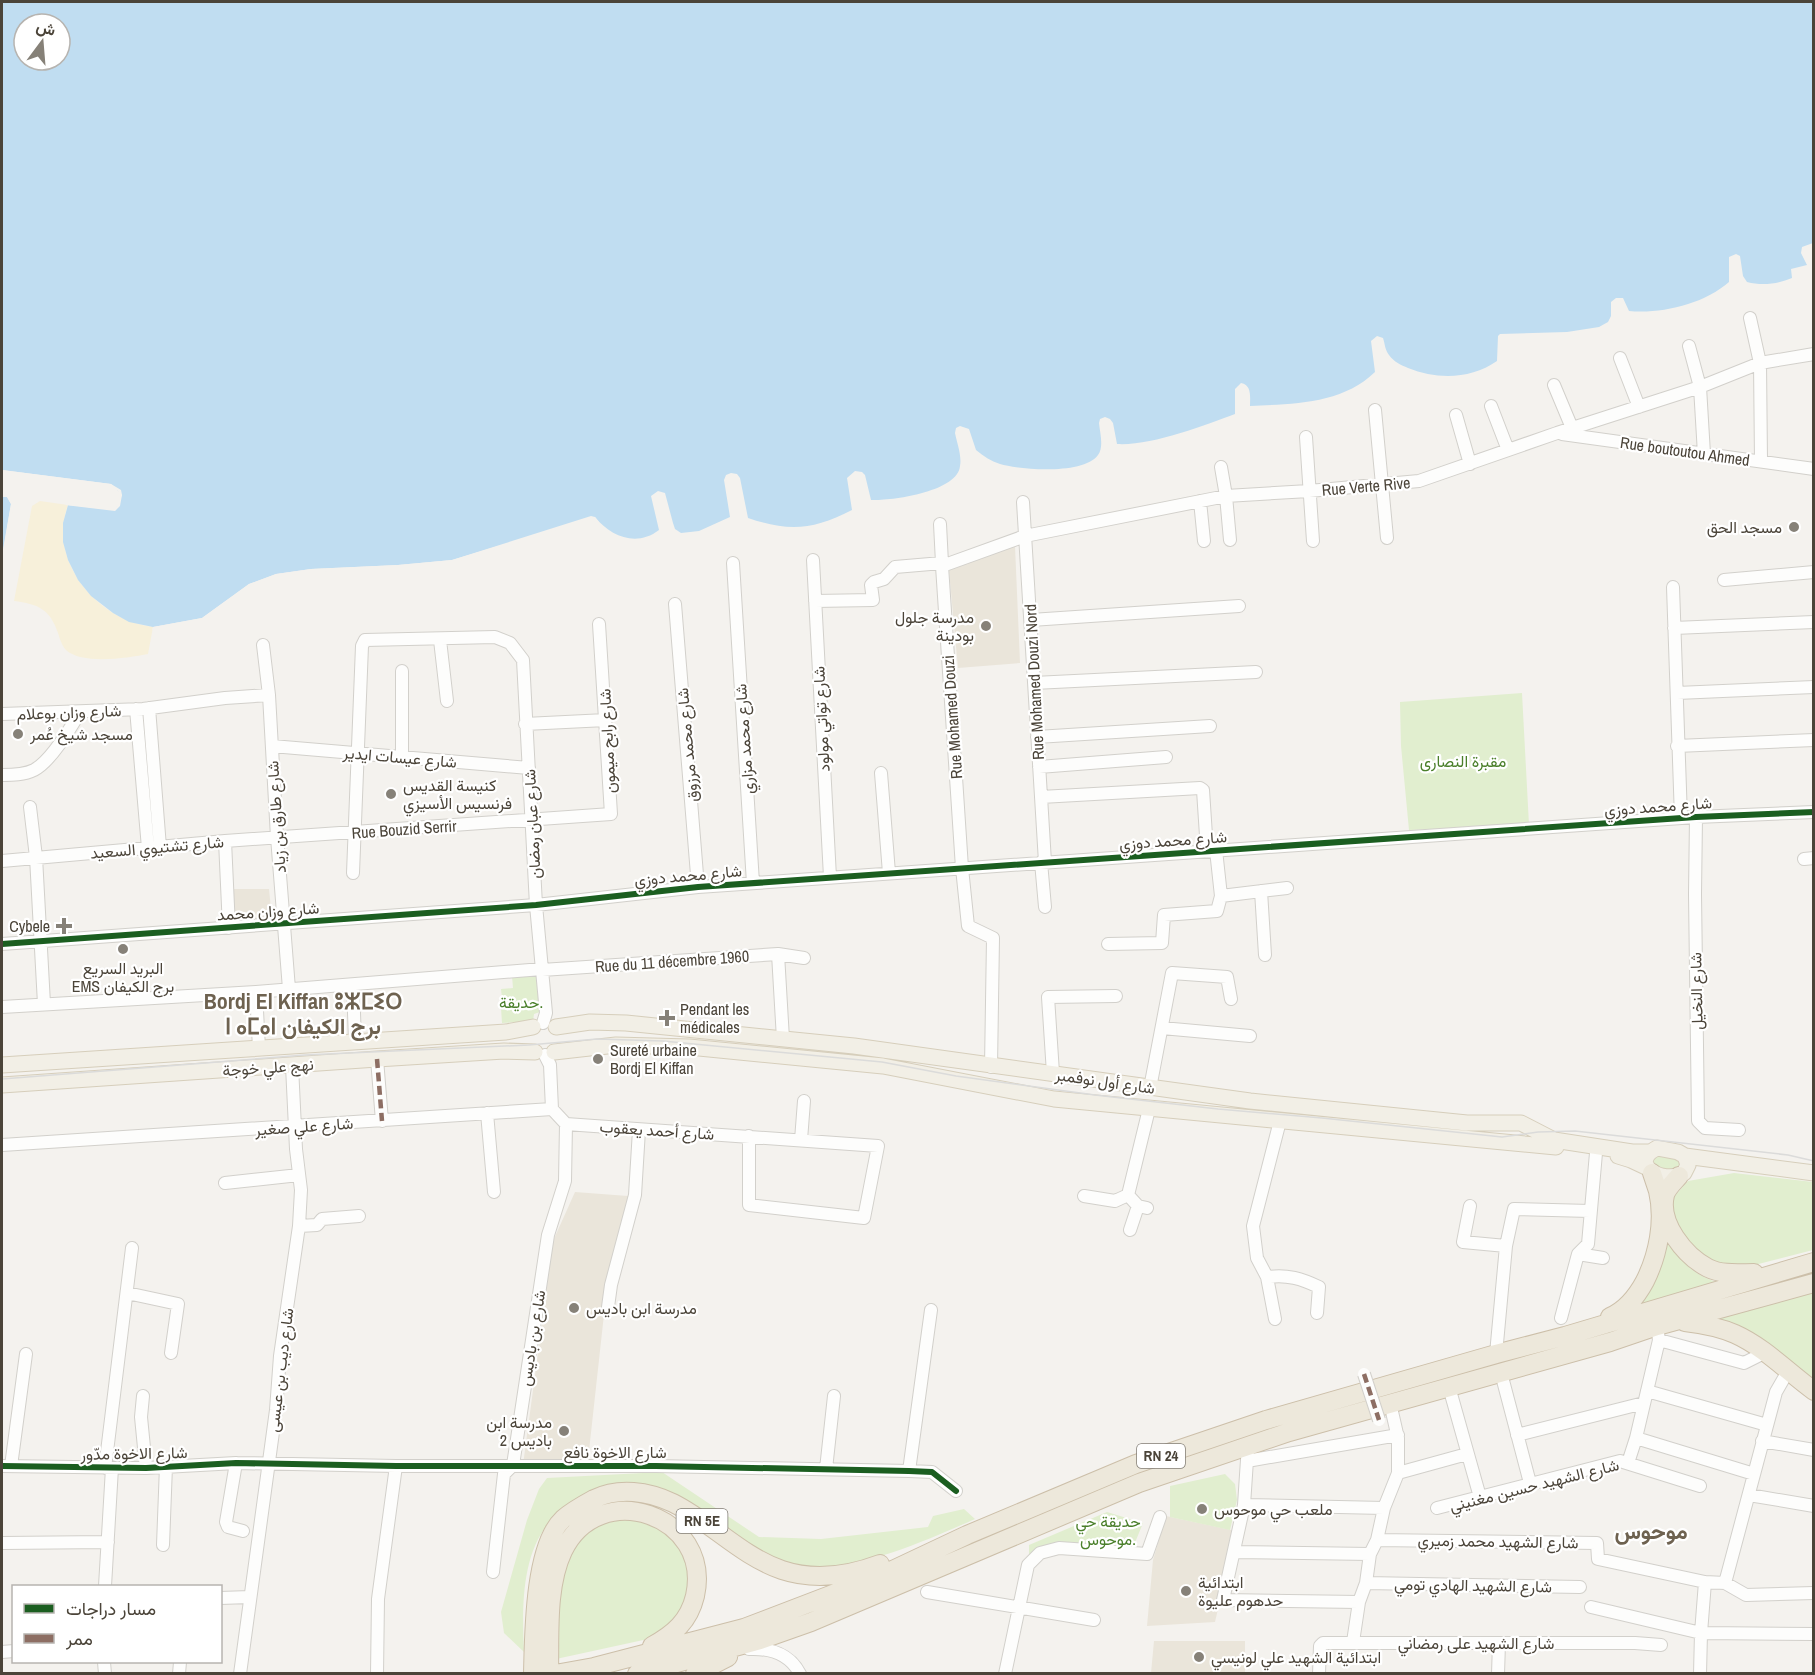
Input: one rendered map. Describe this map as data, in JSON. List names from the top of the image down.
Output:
{
  "streets": {
    "highway": ["RN 24", "RN 5E"],
    "main road": ["نهج علي خوجة", "شارع أول نوفمبر"],
    "street": [
      "Rue boutoutou Ahmed",
      "Rue Verte Rive",
      "Rue Mohamed Douzi Nord",
      "شارع وزان بوعلام",
      "Rue Mohamed Douzi",
      "شارع تواتي مولود",
      "شارع محمد مزاري",
      "شارع رابح ميمون",
      "شارع محمد مرزوق",
      "شارع عيسات ايدير",
      "شارع محمد دوزي",
      "شارع طارق بن زياد",
      "شارع عبان رمضان",
      "Rue Bouzid Serrir",
      "شارع تشتيوي السعيد",
      "شارع وزان محمد",
      "Rue du 11 décembre 1960",
      "شارع النخيل",
      "شارع علي صغير",
      "شارع أحمد يعقوب",
      "شارع بن باديس",
      "شارع ديب بن عيسى",
      "شارع الاخوة نافع",
      "شارع الاخوة مدّور",
      "شارع الشهيد حسين مغنيني",
      "شارع الشهيد محمد زميري",
      "شارع الشهيد الهادي تومي",
      "شارع الشهيد على رمضاني"
    ]
  },
  "crossings": [
    ["Rue boutoutou Ahmed", "Rue Verte Rive"],
    ["Rue Verte Rive", "Rue Mohamed Douzi Nord"],
    ["Rue Verte Rive", "Rue Mohamed Douzi"],
    ["Rue Verte Rive", "شارع تواتي مولود"],
    ["Rue Mohamed Douzi Nord", "شارع محمد دوزي"],
    ["شارع وزان بوعلام", "شارع طارق بن زياد"],
    ["Rue Mohamed Douzi", "شارع محمد دوزي"],
    ["Rue Mohamed Douzi", "شارع أول نوفمبر"],
    ["شارع تواتي مولود", "شارع محمد دوزي"],
    ["شارع محمد مزاري", "شارع محمد دوزي"],
    ["شارع رابح ميمون", "شارع عبان رمضان"],
    ["شارع رابح ميمون", "Rue Bouzid Serrir"],
    ["شارع محمد مرزوق", "شارع محمد دوزي"],
    ["شارع عيسات ايدير", "شارع طارق بن زياد"],
    ["شارع عيسات ايدير", "شارع عبان رمضان"],
    ["شارع محمد دوزي", "شارع عبان رمضان"],
    ["شارع محمد دوزي", "شارع وزان محمد"],
    ["شارع محمد دوزي", "شارع النخيل"],
    ["شارع طارق بن زياد", "Rue Bouzid Serrir"],
    ["شارع طارق بن زياد", "شارع تشتيوي السعيد"],
    ["شارع طارق بن زياد", "شارع وزان محمد"],
    ["شارع طارق بن زياد", "Rue du 11 décembre 1960"],
    ["شارع عبان رمضان", "Rue Bouzid Serrir"],
    ["شارع عبان رمضان", "شارع وزان محمد"],
    ["شارع عبان رمضان", "Rue du 11 décembre 1960"],
    ["شارع عبان رمضان", "نهج علي خوجة"],
    ["شارع عبان رمضان", "شارع أول نوفمبر"],
    ["Rue Bouzid Serrir", "شارع تشتيوي السعيد"],
    ["نهج علي خوجة", "شارع أول نوفمبر"],
    ["نهج علي خوجة", "شارع ديب بن عيسى"],
    ["شارع علي صغير", "شارع ديب بن عيسى"],
    ["شارع أحمد يعقوب", "شارع بن باديس"],
    ["شارع بن باديس", "شارع الاخوة نافع"],
    ["شارع ديب بن عيسى", "شارع الاخوة نافع"],
    ["شارع ديب بن عيسى", "شارع الاخوة مدّور"],
    ["شارع الاخوة نافع", "شارع الاخوة مدّور"],
    ["RN 24", "RN 5E"]
  ],
  "districts": ["Bordj El Kiffan ⵓⵣⵎⵉⵔ ⵏ ⴰⵎⴰⵏ برج الكيفان", "موحوس"],
  "parks": ["مقبرة النصارى", "حديقة.", "حديقة حي موحوس."],
  "places": {
    "other": [
      "مسجد الحق",
      "مدرسة جلول بودينة",
      "مسجد شيخ عُمر",
      "كنيسة القديس فرنسيس الأسيزي",
      "البريد السريع EMS برج الكيفان",
      "Sureté urbaine Bordj El Kiffan",
      "مدرسة ابن باديس",
      "مدرسة ابن باديس 2",
      "ملعب حي موحوس",
      "ابتدائية حدهوم عليوة",
      "ابتدائية الشهيد علي لونيسي"
    ],
    "health": ["Cybele", "Pendant les médicales"]
  },
  "legend": ["مسار دراجات", "ممر"],
  "north": "top"
}
